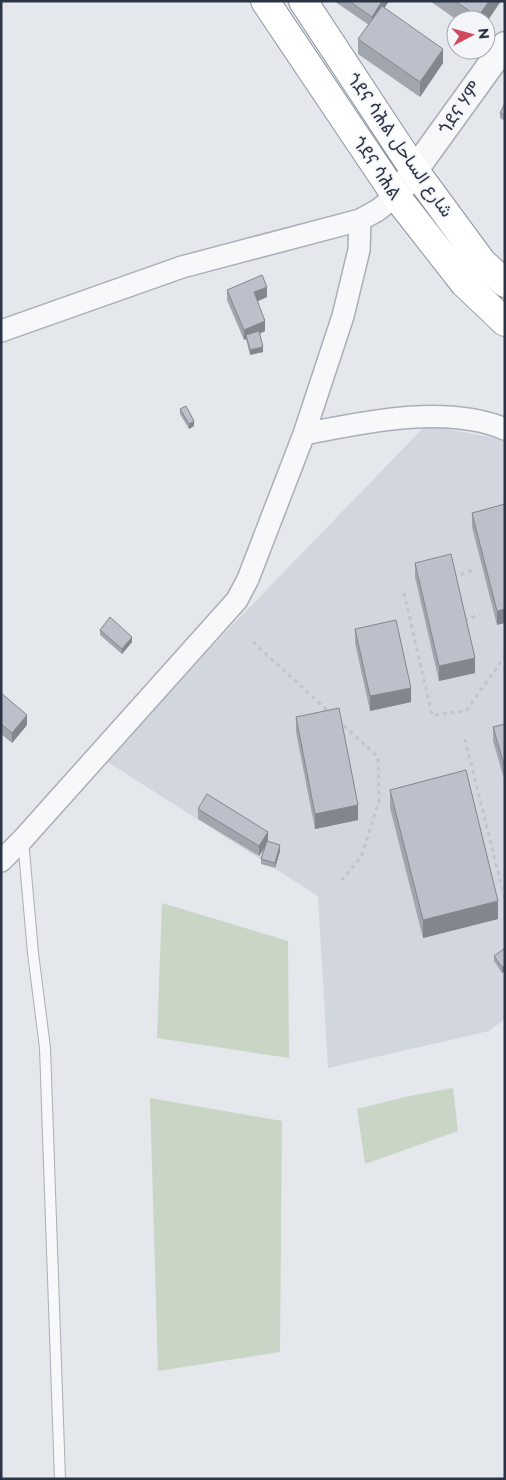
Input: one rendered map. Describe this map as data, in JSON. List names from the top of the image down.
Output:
{
  "streets": {
    "highway": ["ጎደና ሳሕል شارع الساحل", "ጎደና ሳሕል"],
    "street": ["ጎደና ሃም"]
  },
  "crossings": [
    ["ጎደና ሃም", "ጎደና ሳሕል شارع الساحل"],
    ["ጎደና ሃም", "ጎደና ሳሕል"]
  ],
  "north": "right"
}
